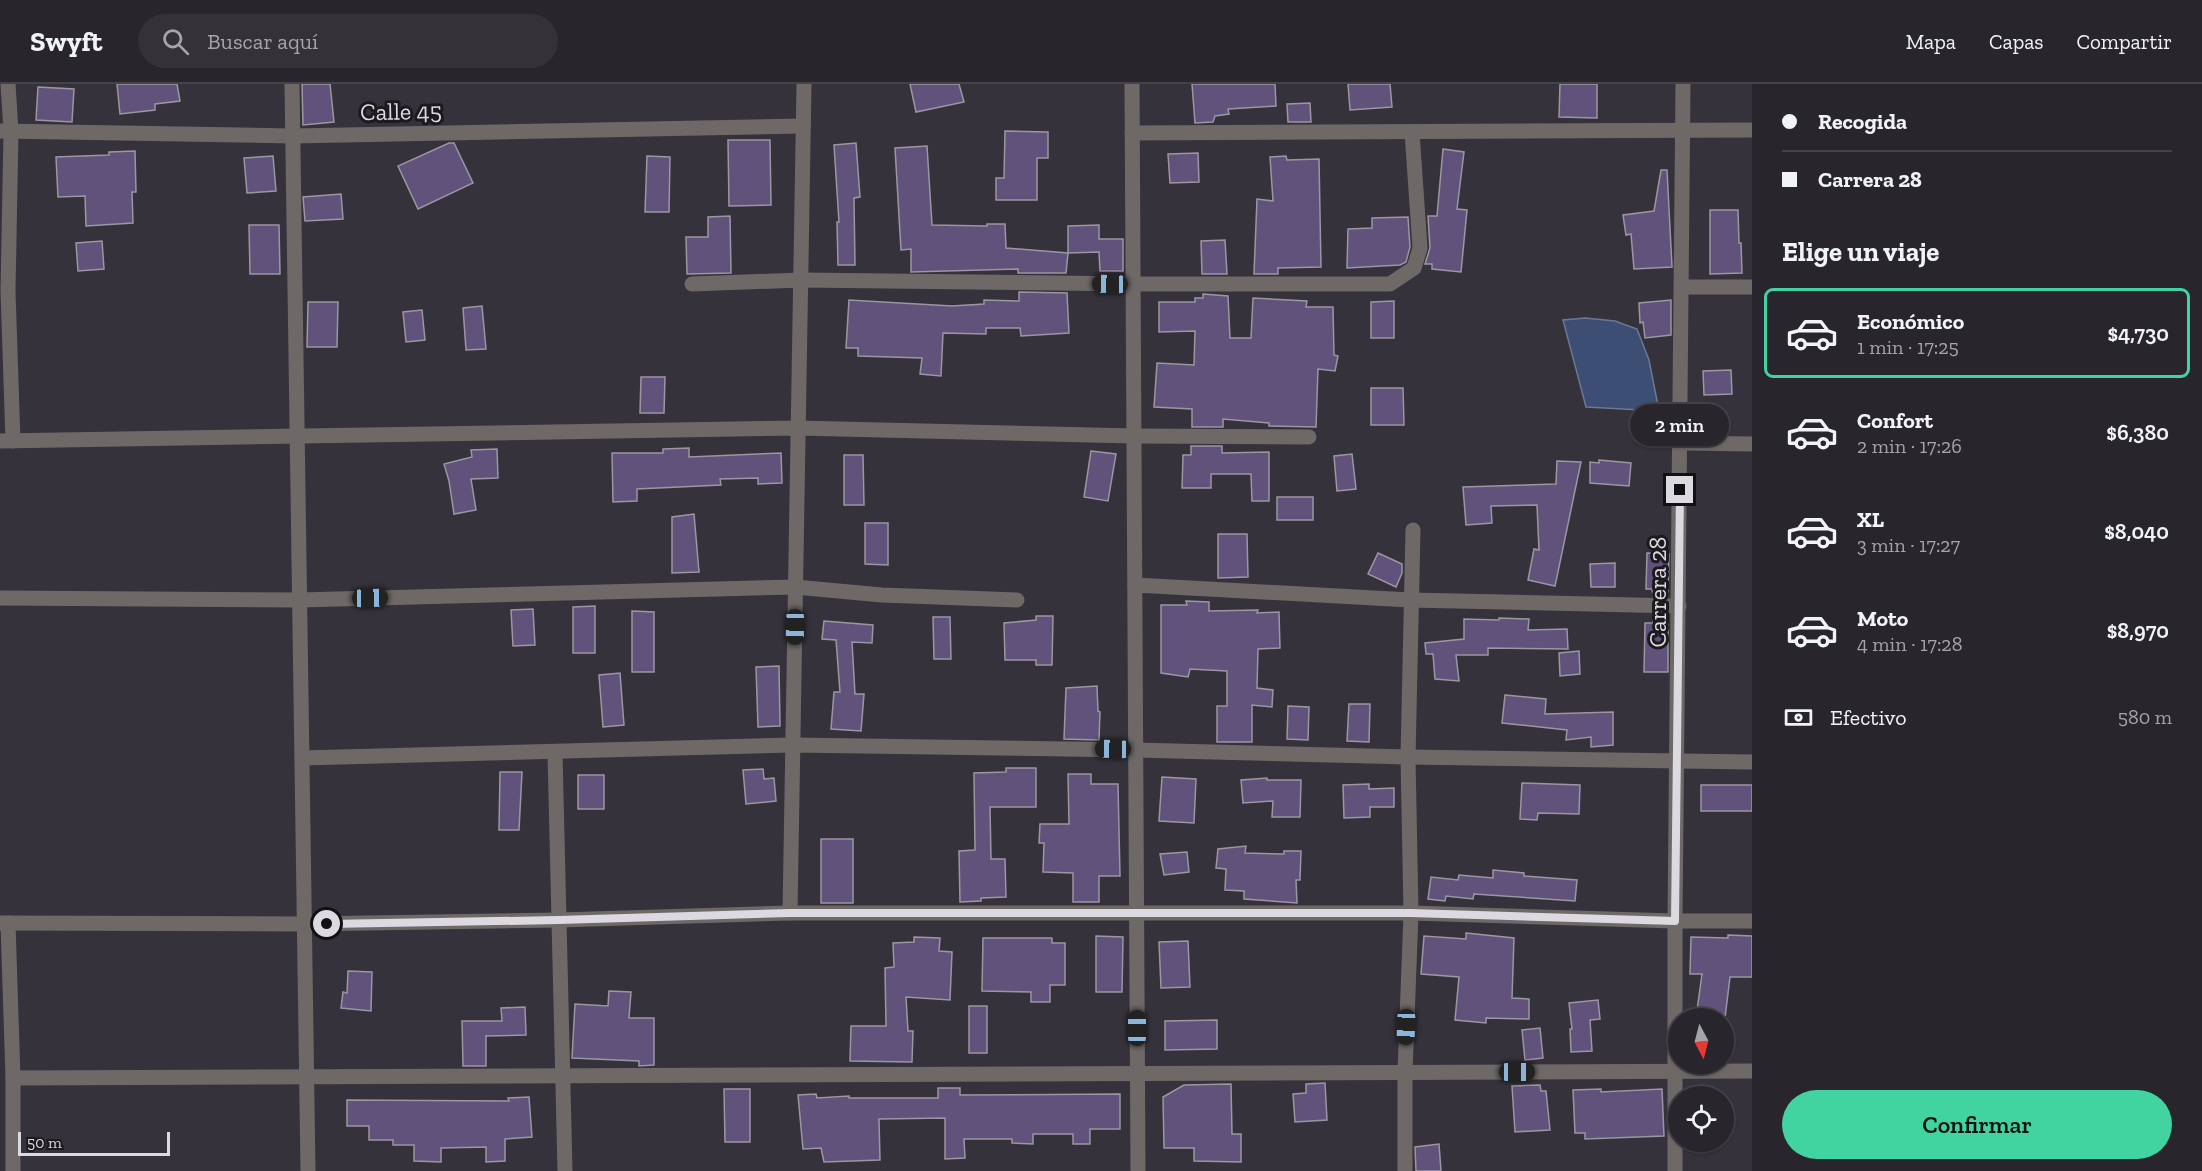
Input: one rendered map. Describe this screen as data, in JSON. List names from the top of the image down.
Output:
{
  "streets": {
    "street": ["Calle 45", "Carrera 28"]
  },
  "scale_bar": "50 m",
  "north": "bottom",
  "page": {
    "header": "Swyft",
    "search": "Buscar aquí",
    "nav": ["Mapa", "Capas", "Compartir"],
    "banner": ["Recogida", "Carrera 28"],
    "heading": "Elige un viaje",
    "list": [
      {
        "name": "Económico",
        "note": "1 min · 17:25",
        "value": "$4,730"
      },
      {
        "name": "Confort",
        "note": "2 min · 17:26",
        "value": "$6,380"
      },
      {
        "name": "XL",
        "note": "3 min · 17:27",
        "value": "$8,040"
      },
      {
        "name": "Moto",
        "note": "4 min · 17:28",
        "value": "$8,970"
      }
    ],
    "bubble": "2 min",
    "pay": ["Efectivo", "580 m"],
    "buttons": "Confirmar",
    "scale": "50 m"
  }
}
